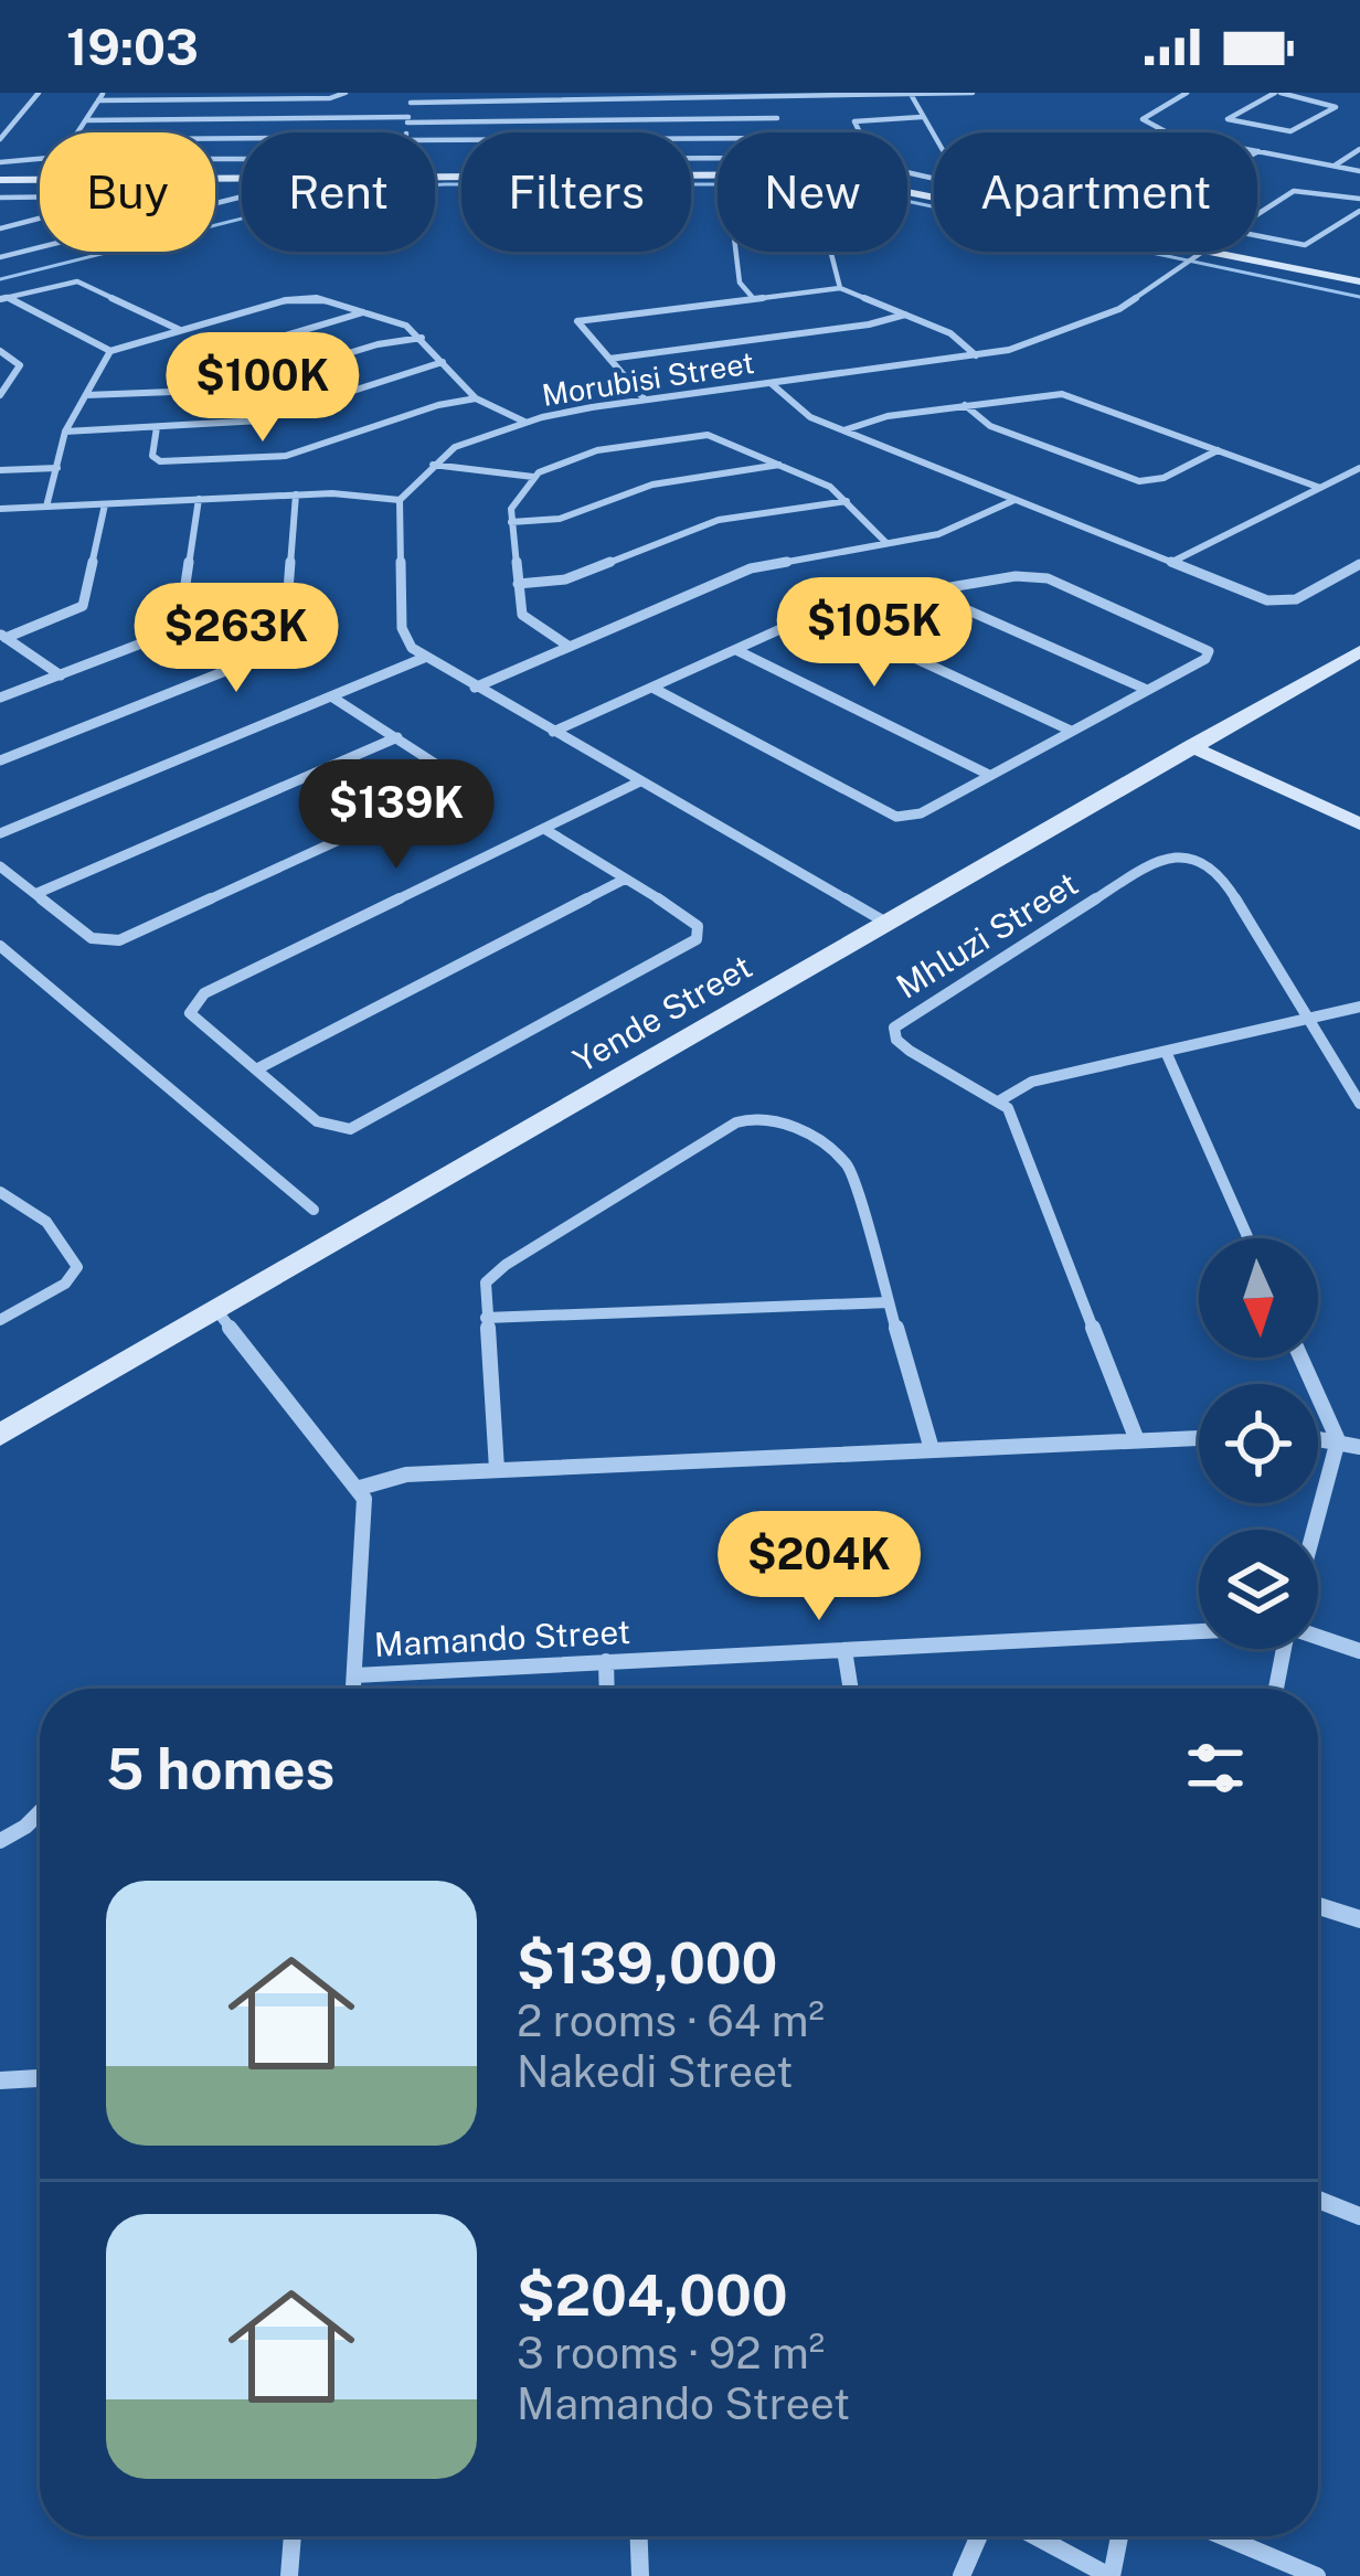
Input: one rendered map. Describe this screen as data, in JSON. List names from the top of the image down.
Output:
{
  "streets": {
    "street": [
      "Morubisi Street",
      "Mhluzi Street",
      "Yende Street",
      "Mamando Street"
    ]
  },
  "north": "bottom",
  "page": {
    "status": "19:03",
    "chip": [
      "Buy",
      "Rent",
      "Filters",
      "New",
      "Apartment"
    ],
    "price": [
      "$100K",
      "$105K",
      "$263K",
      "$139K",
      "$204K"
    ],
    "heading": "5 homes",
    "list": [
      {
        "name": "$139,000",
        "note": "2 rooms · 64 m² · Nakedi Street"
      },
      {
        "name": "$204,000",
        "note": "3 rooms · 92 m² · Mamando Street"
      }
    ]
  }
}
